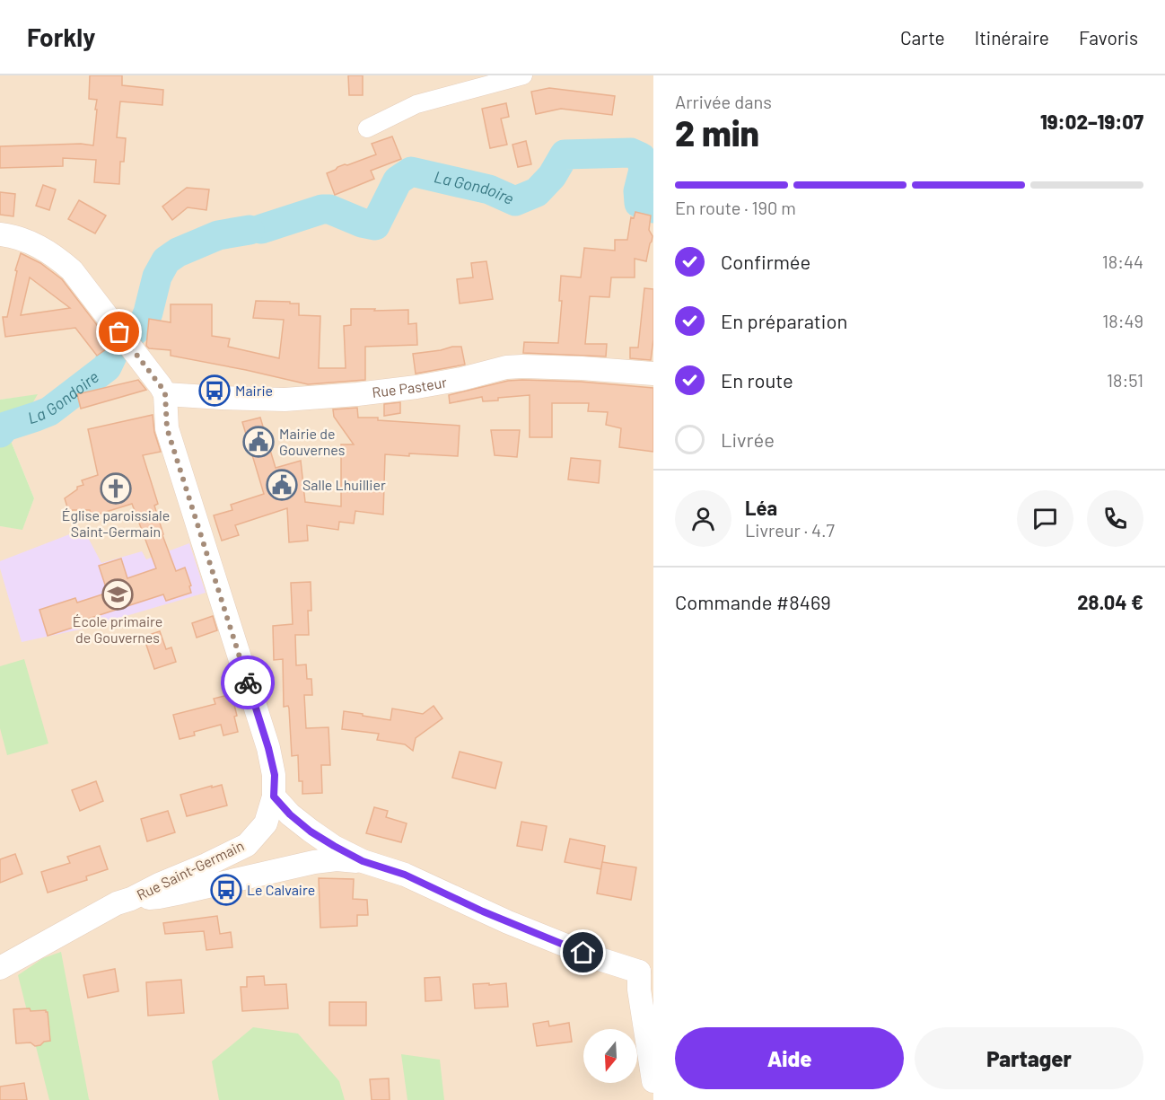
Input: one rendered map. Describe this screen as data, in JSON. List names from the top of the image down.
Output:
{
  "streets": {
    "street": ["Rue Pasteur", "Rue Saint-Germain"]
  },
  "crossings": [
    ["Rue Pasteur", "Rue Saint-Germain"]
  ],
  "water": ["La Gondoire"],
  "places": {
    "bus stop": ["Mairie", "Le Calvaire"],
    "public building": ["Mairie de Gouvernes", "Salle Lhuillier"],
    "church": ["Église paroissiale Saint-Germain"],
    "school or university": ["École primaire de Gouvernes"]
  },
  "north": "bottom",
  "page": {
    "header": "Forkly",
    "nav": ["Carte", "Itinéraire", "Favoris"],
    "heading": ["2 min", "Arrivée dans", "19:02–19:07"],
    "panel": [
      "Léa",
      "Livreur · 4.7",
      "Commande #8469",
      "28.04 €"
    ],
    "bar": "En route · 190 m",
    "list": [
      ["Confirmée", "18:44"],
      ["En préparation", "18:49"],
      ["En route", "18:51"],
      "Livrée"
    ],
    "buttons": ["Aide", "Partager"]
  }
}
